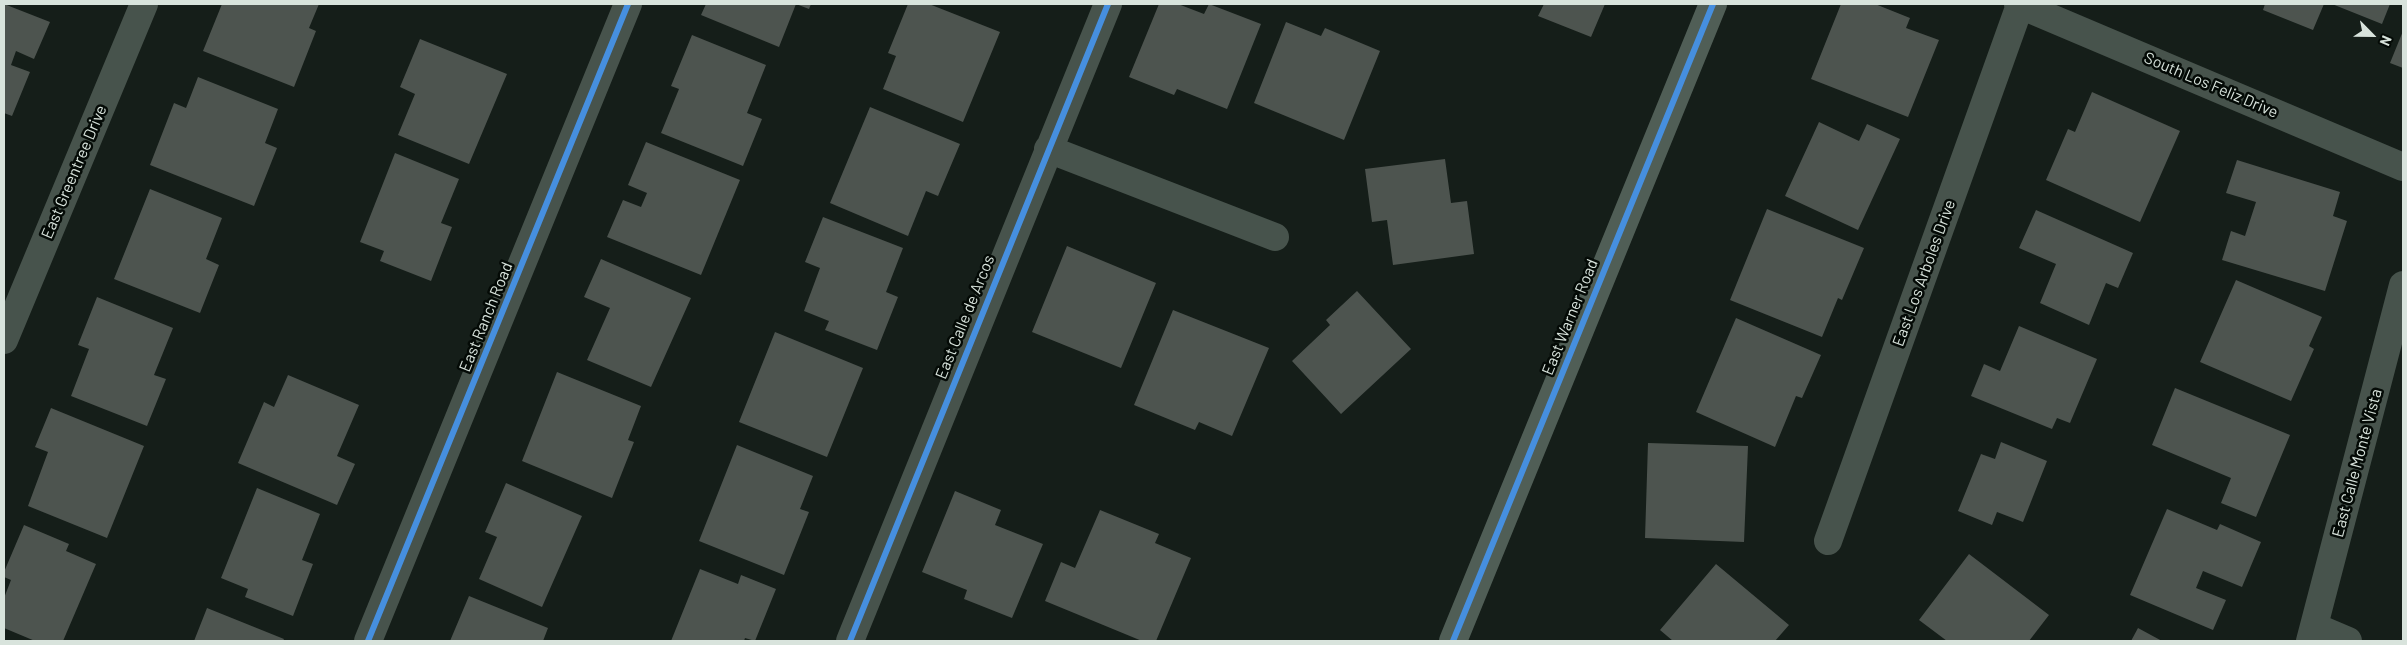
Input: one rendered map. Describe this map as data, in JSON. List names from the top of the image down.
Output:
{
  "streets": {
    "main road": ["East Warner Road"],
    "street": [
      "South Los Feliz Drive",
      "East Greentree Drive",
      "East Los Arboles Drive",
      "East Ranch Road",
      "East Calle de Arcos",
      "East Calle Monte Vista"
    ]
  },
  "crossings": [
    ["South Los Feliz Drive", "East Los Arboles Drive"]
  ],
  "north": "bottom right"
}
